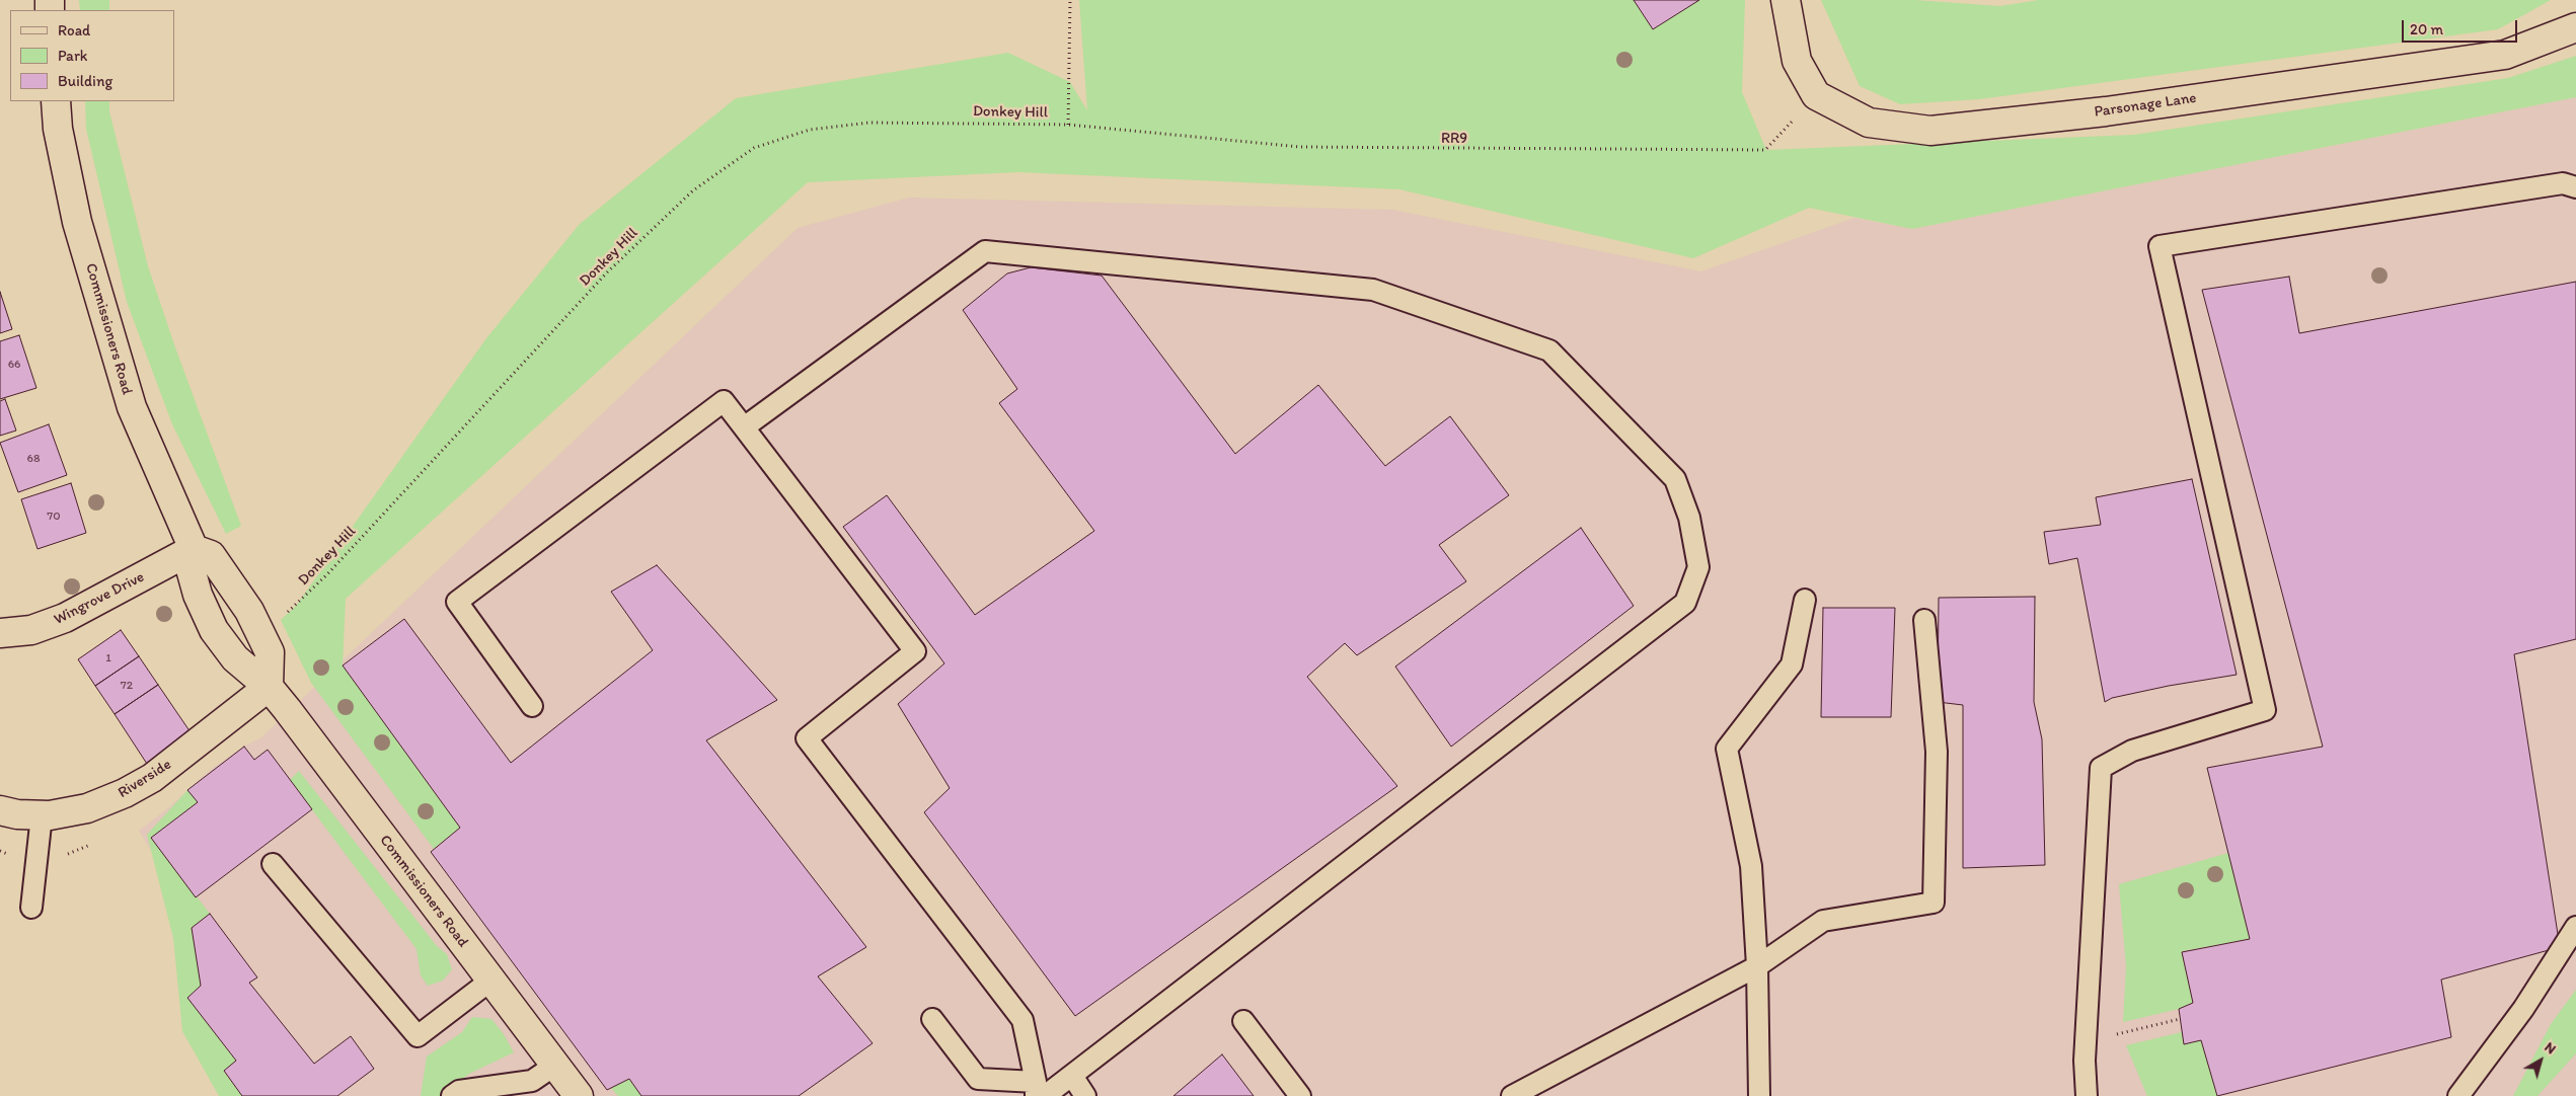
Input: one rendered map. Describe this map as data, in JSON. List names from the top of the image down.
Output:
{
  "streets": {
    "street": [
      "Parsonage Lane",
      "Commissioners Road",
      "Wingrove Drive",
      "Riverside"
    ],
    "path": ["Donkey Hill", "RR9"]
  },
  "crossings": [
    ["Parsonage Lane", "RR9"],
    ["Donkey Hill", "RR9"],
    ["Commissioners Road", "Wingrove Drive"],
    ["Commissioners Road", "Riverside"]
  ],
  "house_numbers": [
    "66",
    "68",
    "70",
    "1",
    "72"
  ],
  "legend": ["Road", "Park", "Building"],
  "scale_bar": "20 m",
  "north": "top right"
}
